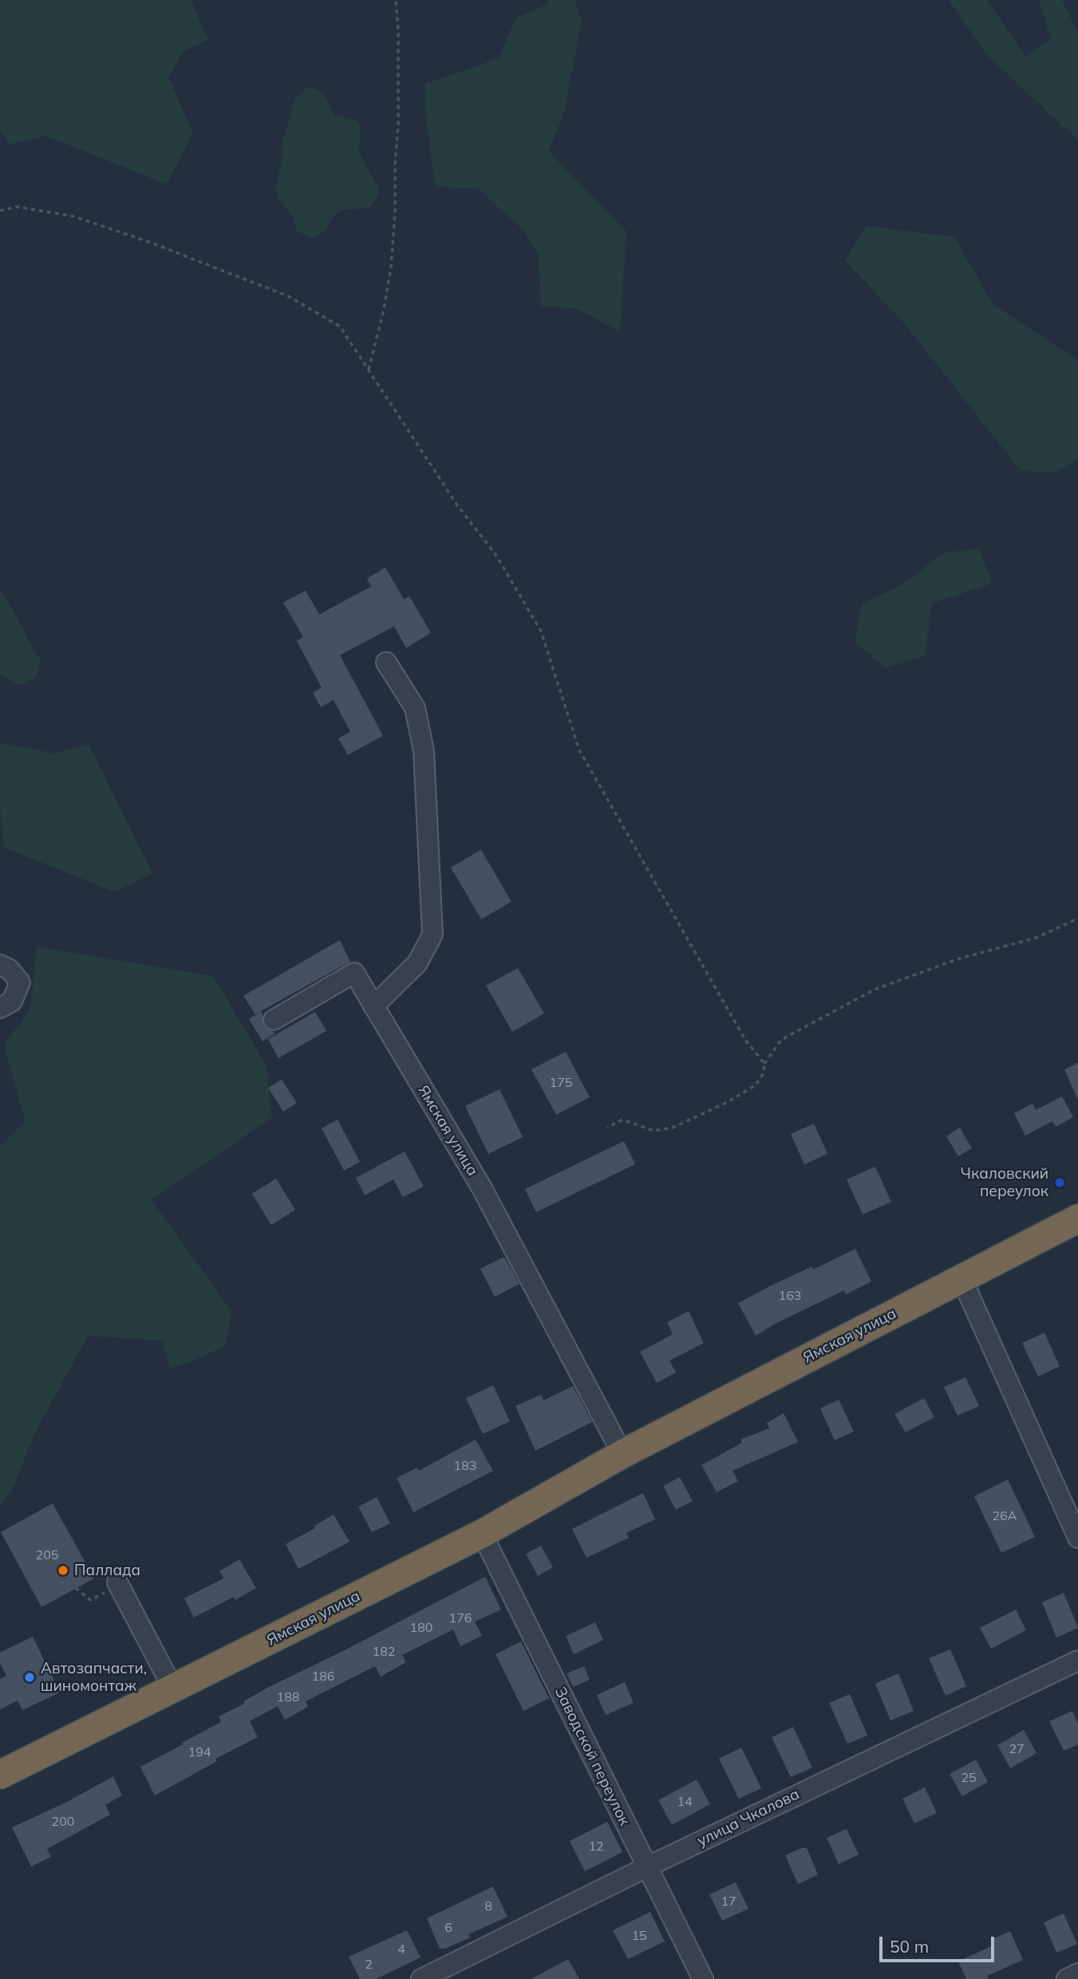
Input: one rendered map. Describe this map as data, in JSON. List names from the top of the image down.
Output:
{
  "streets": {
    "highway": ["Ямская улица"],
    "street": ["Заводской переулок", "улица Чкалова"]
  },
  "crossings": [
    ["Ямская улица", "Заводской переулок"],
    ["Заводской переулок", "улица Чкалова"]
  ],
  "places": ["Чкаловский переулок", "Паллада", "Автозапчасти, шиномонтаж"],
  "house_numbers": [
    "175",
    "163",
    "183",
    "26А",
    "205",
    "176",
    "180",
    "182",
    "186",
    "188",
    "27",
    "194",
    "25",
    "14",
    "200",
    "12",
    "17",
    "8",
    "6",
    "15",
    "4",
    "2"
  ],
  "scale_bar": "50 m"
}
